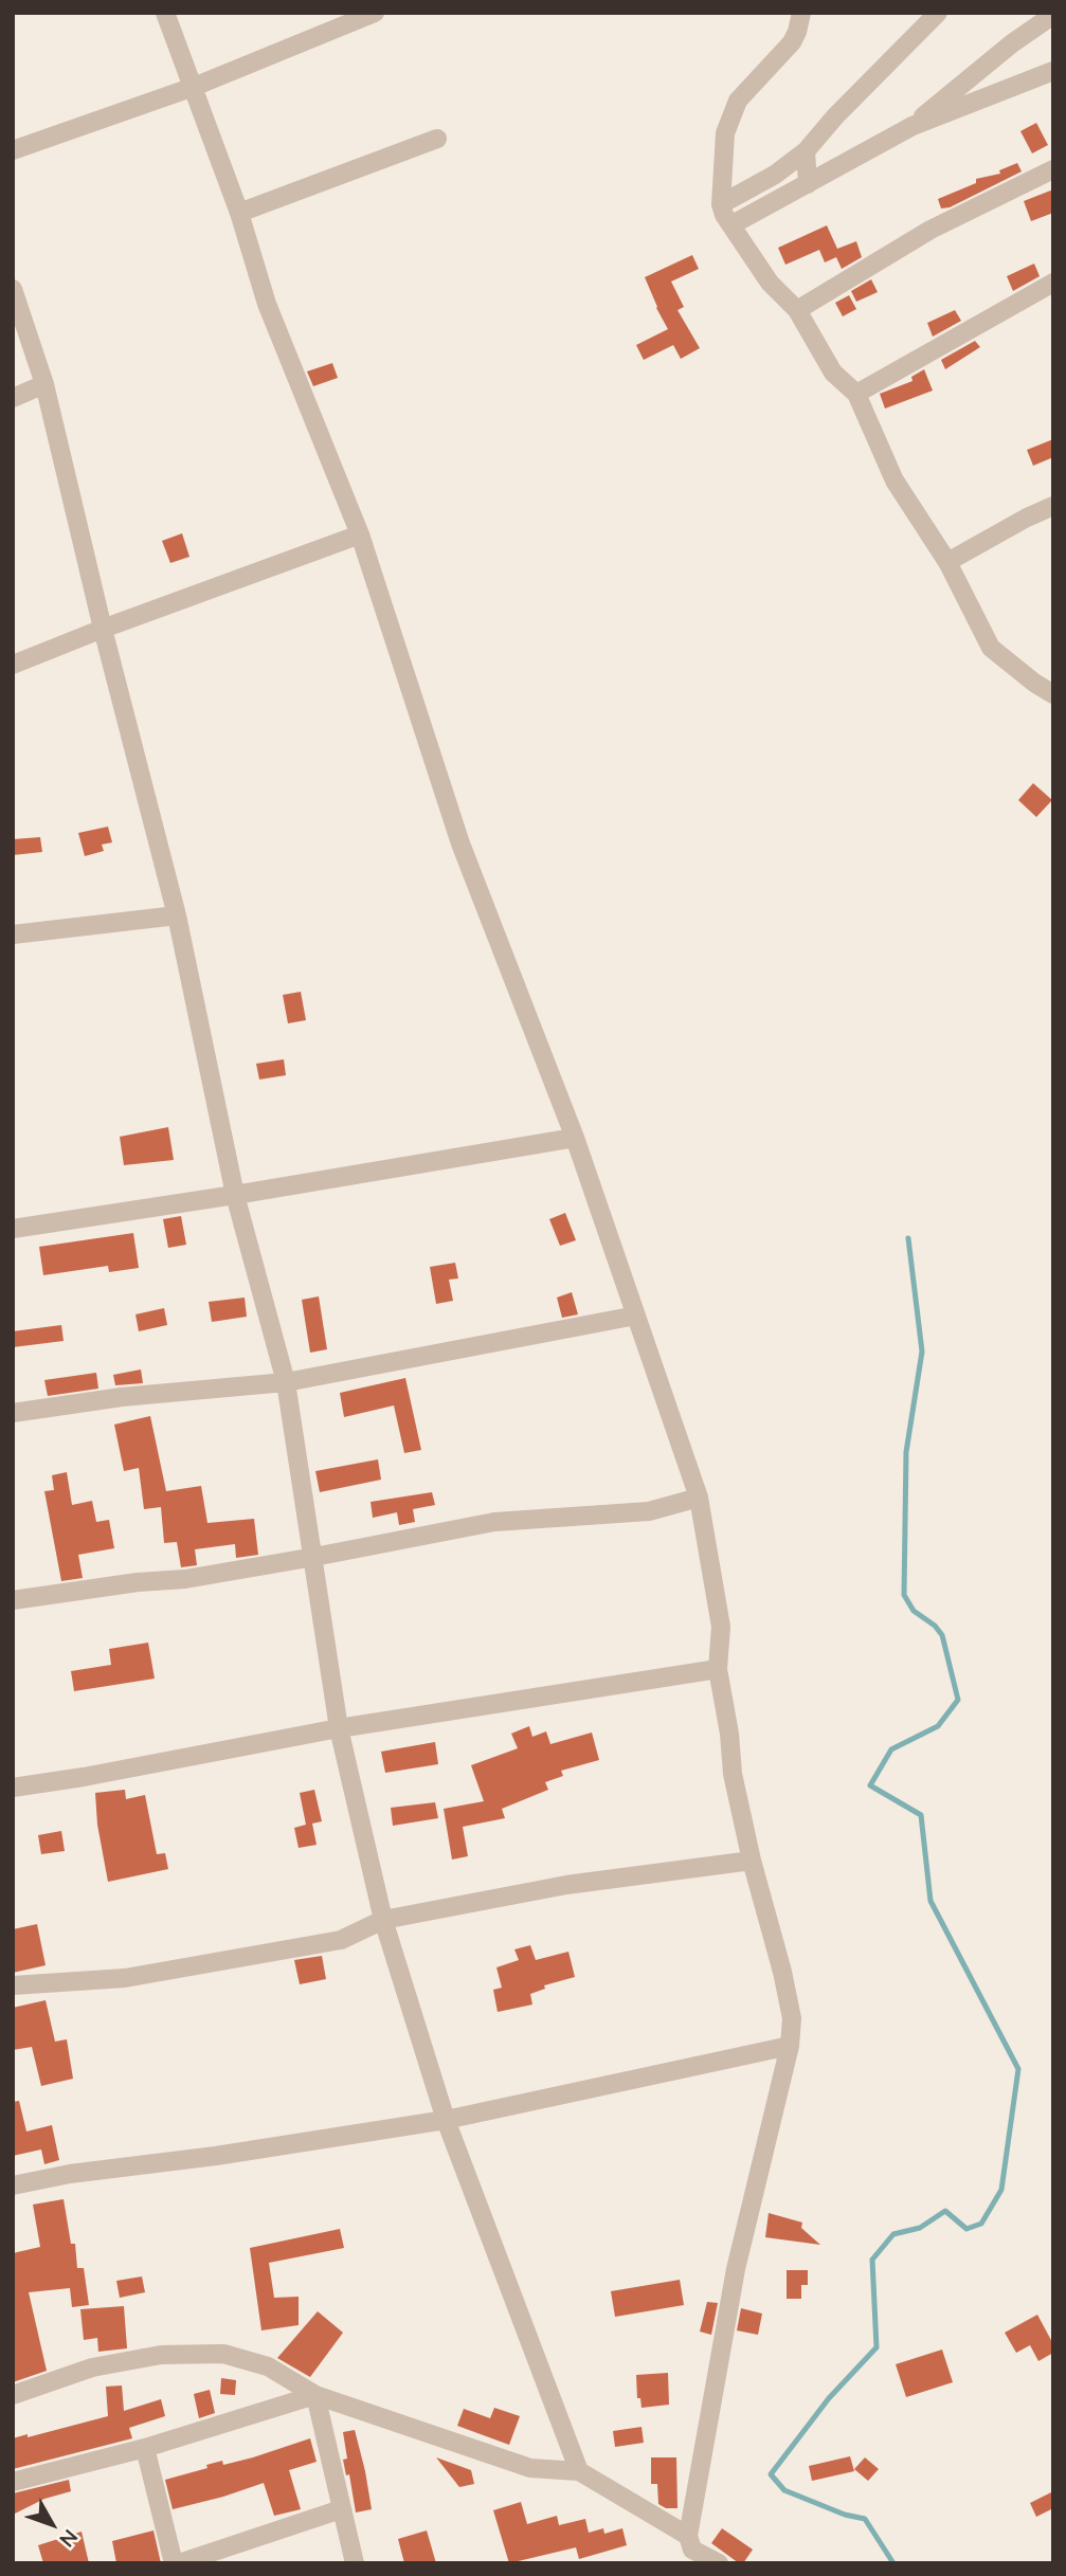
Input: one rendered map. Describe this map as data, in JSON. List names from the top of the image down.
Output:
{
  "north": "bottom right"
}
